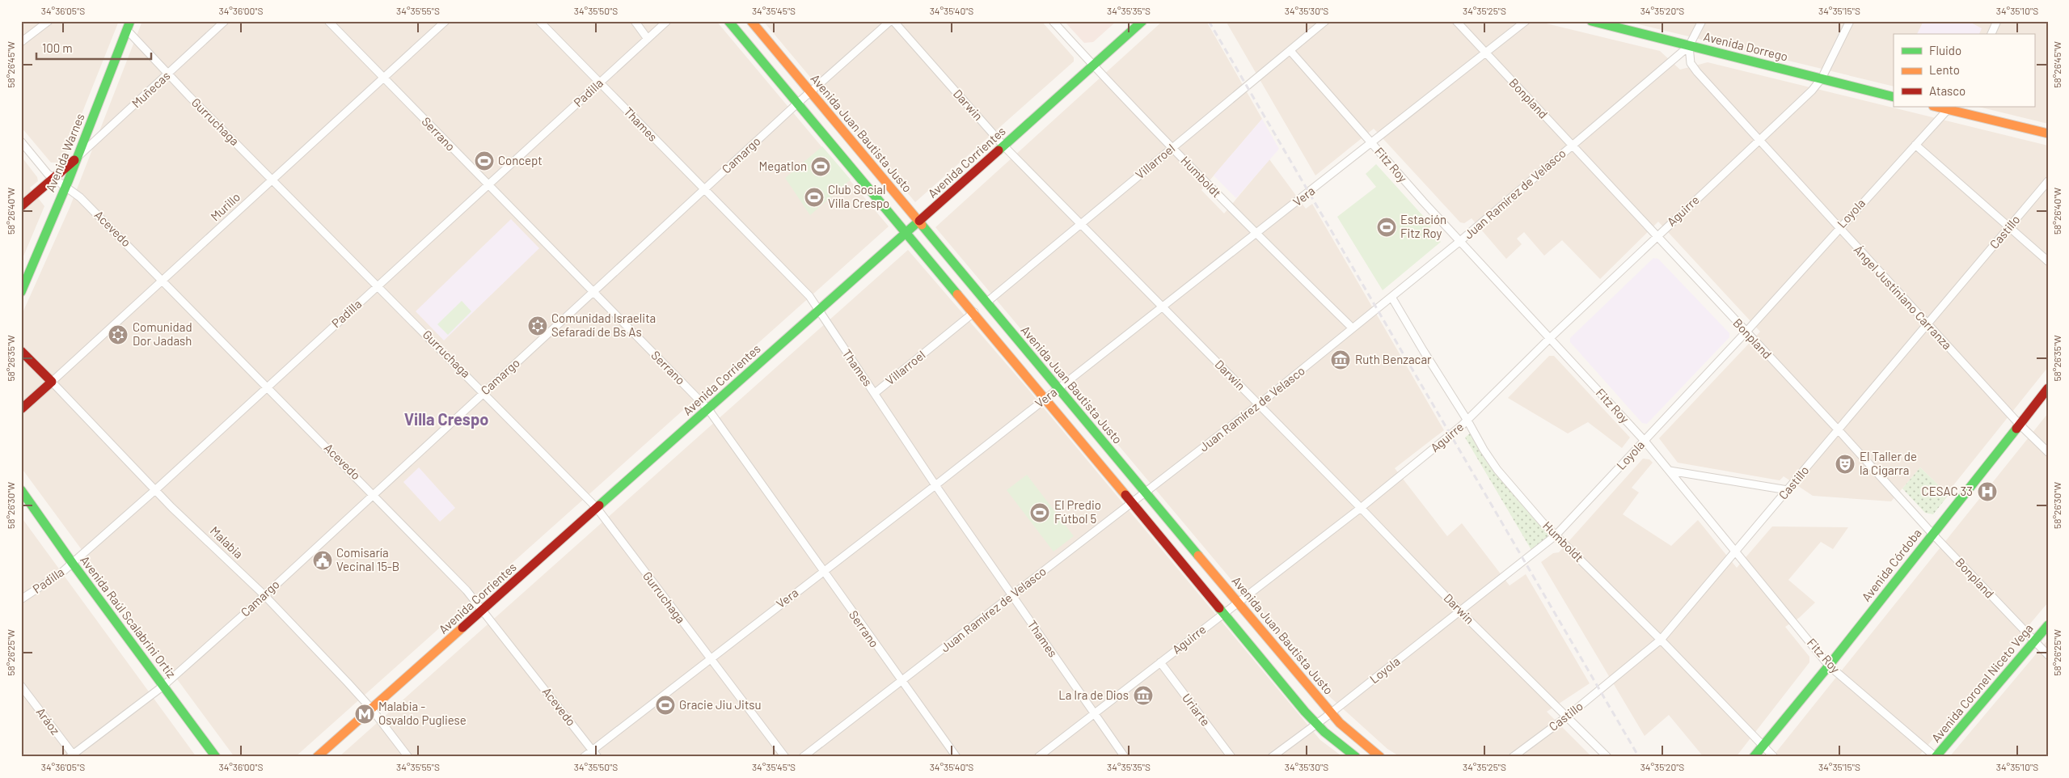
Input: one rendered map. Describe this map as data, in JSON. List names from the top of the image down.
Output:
{
  "streets": {
    "main road": [
      "Avenida Dorrego",
      "Avenida Juan Bautista Justo",
      "Avenida Warnes",
      "Avenida Corrientes",
      "Murillo",
      "Malabia",
      "Avenida Córdoba",
      "Avenida Raúl Scalabrini Ortiz",
      "Avenida Coronel Niceto Vega"
    ],
    "street": [
      "Muñecas",
      "Padilla",
      "Bonpland",
      "Darwin",
      "Gurruchaga",
      "Thames",
      "Serrano",
      "Camargo",
      "Villarroel",
      "Fitz Roy",
      "Humboldt",
      "Juan Ramírez de Velasco",
      "Vera",
      "Aguirre",
      "Loyola",
      "Acevedo",
      "Castillo",
      "Ángel Justiniano Carranza",
      "Uriarte",
      "Aráoz"
    ]
  },
  "crossings": [
    ["Avenida Dorrego", "Juan Ramírez de Velasco"],
    ["Avenida Dorrego", "Aguirre"],
    ["Avenida Dorrego", "Ángel Justiniano Carranza"],
    ["Muñecas", "Gurruchaga"],
    ["Muñecas", "Avenida Warnes"],
    ["Padilla", "Gurruchaga"],
    ["Padilla", "Thames"],
    ["Padilla", "Serrano"],
    ["Padilla", "Acevedo"],
    ["Padilla", "Malabia"],
    ["Padilla", "Avenida Raúl Scalabrini Ortiz"],
    ["Bonpland", "Juan Ramírez de Velasco"],
    ["Bonpland", "Vera"],
    ["Bonpland", "Aguirre"],
    ["Bonpland", "Loyola"],
    ["Bonpland", "Castillo"],
    ["Bonpland", "Avenida Córdoba"],
    ["Bonpland", "Avenida Coronel Niceto Vega"],
    ["Darwin", "Villarroel"],
    ["Darwin", "Avenida Corrientes"],
    ["Darwin", "Juan Ramírez de Velasco"],
    ["Darwin", "Vera"],
    ["Darwin", "Aguirre"],
    ["Darwin", "Loyola"],
    ["Darwin", "Castillo"],
    ["Gurruchaga", "Avenida Warnes"],
    ["Gurruchaga", "Camargo"],
    ["Gurruchaga", "Avenida Corrientes"],
    ["Gurruchaga", "Vera"],
    ["Gurruchaga", "Murillo"],
    ["Thames", "Camargo"],
    ["Thames", "Villarroel"],
    ["Thames", "Avenida Corrientes"],
    ["Thames", "Juan Ramírez de Velasco"],
    ["Thames", "Vera"],
    ["Thames", "Aguirre"],
    ["Avenida Juan Bautista Justo", "Camargo"],
    ["Avenida Juan Bautista Justo", "Villarroel"],
    ["Avenida Juan Bautista Justo", "Avenida Corrientes"],
    ["Avenida Juan Bautista Justo", "Juan Ramírez de Velasco"],
    ["Avenida Juan Bautista Justo", "Vera"],
    ["Avenida Juan Bautista Justo", "Aguirre"],
    ["Avenida Juan Bautista Justo", "Loyola"],
    ["Serrano", "Camargo"],
    ["Serrano", "Avenida Corrientes"],
    ["Serrano", "Juan Ramírez de Velasco"],
    ["Serrano", "Vera"],
    ["Serrano", "Murillo"],
    ["Avenida Warnes", "Acevedo"],
    ["Camargo", "Acevedo"],
    ["Camargo", "Malabia"],
    ["Camargo", "Avenida Raúl Scalabrini Ortiz"],
    ["Camargo", "Aráoz"],
    ["Villarroel", "Fitz Roy"],
    ["Villarroel", "Humboldt"],
    ["Avenida Corrientes", "Humboldt"],
    ["Avenida Corrientes", "Acevedo"],
    ["Avenida Corrientes", "Malabia"],
    ["Fitz Roy", "Juan Ramírez de Velasco"],
    ["Fitz Roy", "Vera"],
    ["Fitz Roy", "Aguirre"],
    ["Fitz Roy", "Loyola"],
    ["Fitz Roy", "Castillo"],
    ["Fitz Roy", "Avenida Córdoba"],
    ["Fitz Roy", "Avenida Coronel Niceto Vega"],
    ["Humboldt", "Juan Ramírez de Velasco"],
    ["Humboldt", "Vera"],
    ["Humboldt", "Aguirre"],
    ["Humboldt", "Loyola"],
    ["Humboldt", "Castillo"],
    ["Humboldt", "Avenida Córdoba"],
    ["Juan Ramírez de Velasco", "Ángel Justiniano Carranza"],
    ["Vera", "Acevedo"],
    ["Murillo", "Acevedo"],
    ["Murillo", "Malabia"],
    ["Aguirre", "Ángel Justiniano Carranza"],
    ["Aguirre", "Uriarte"],
    ["Loyola", "Ángel Justiniano Carranza"],
    ["Castillo", "Ángel Justiniano Carranza"],
    ["Ángel Justiniano Carranza", "Avenida Córdoba"]
  ],
  "districts": ["Villa Crespo"],
  "places": {
    "sports": [
      "Concept",
      "Megatlon",
      "Club Social Villa Crespo",
      "Estación Fitz Roy",
      "El Predio Fútbol 5",
      "Gracie Jiu Jitsu"
    ],
    "synagogue": ["Comunidad Israelita Sefaradí de Bs As", "Comunidad Dor Jadash"],
    "museum": ["Ruth Benzacar", "La Ira de Dios"],
    "theatre": ["El Taller de la Cigarra"],
    "hospital": ["CESAC 33"],
    "public building": ["Comisaría Vecinal 15-B"],
    "metro station": ["Malabia - Osvaldo Pugliese"]
  },
  "legend": ["Fluido", "Lento", "Atasco"],
  "scale_bar": "100 m",
  "coordinates": [
    "34°36'05\"S",
    "34°36'00\"S",
    "34°35'55\"S",
    "34°35'50\"S",
    "34°35'45\"S",
    "34°35'40\"S",
    "34°35'35\"S",
    "34°35'30\"S",
    "34°35'25\"S",
    "34°35'20\"S",
    "34°35'15\"S",
    "34°35'10\"S",
    "58°26'45\"W",
    "58°26'40\"W",
    "58°26'35\"W",
    "58°26'30\"W",
    "58°26'25\"W"
  ]
}
